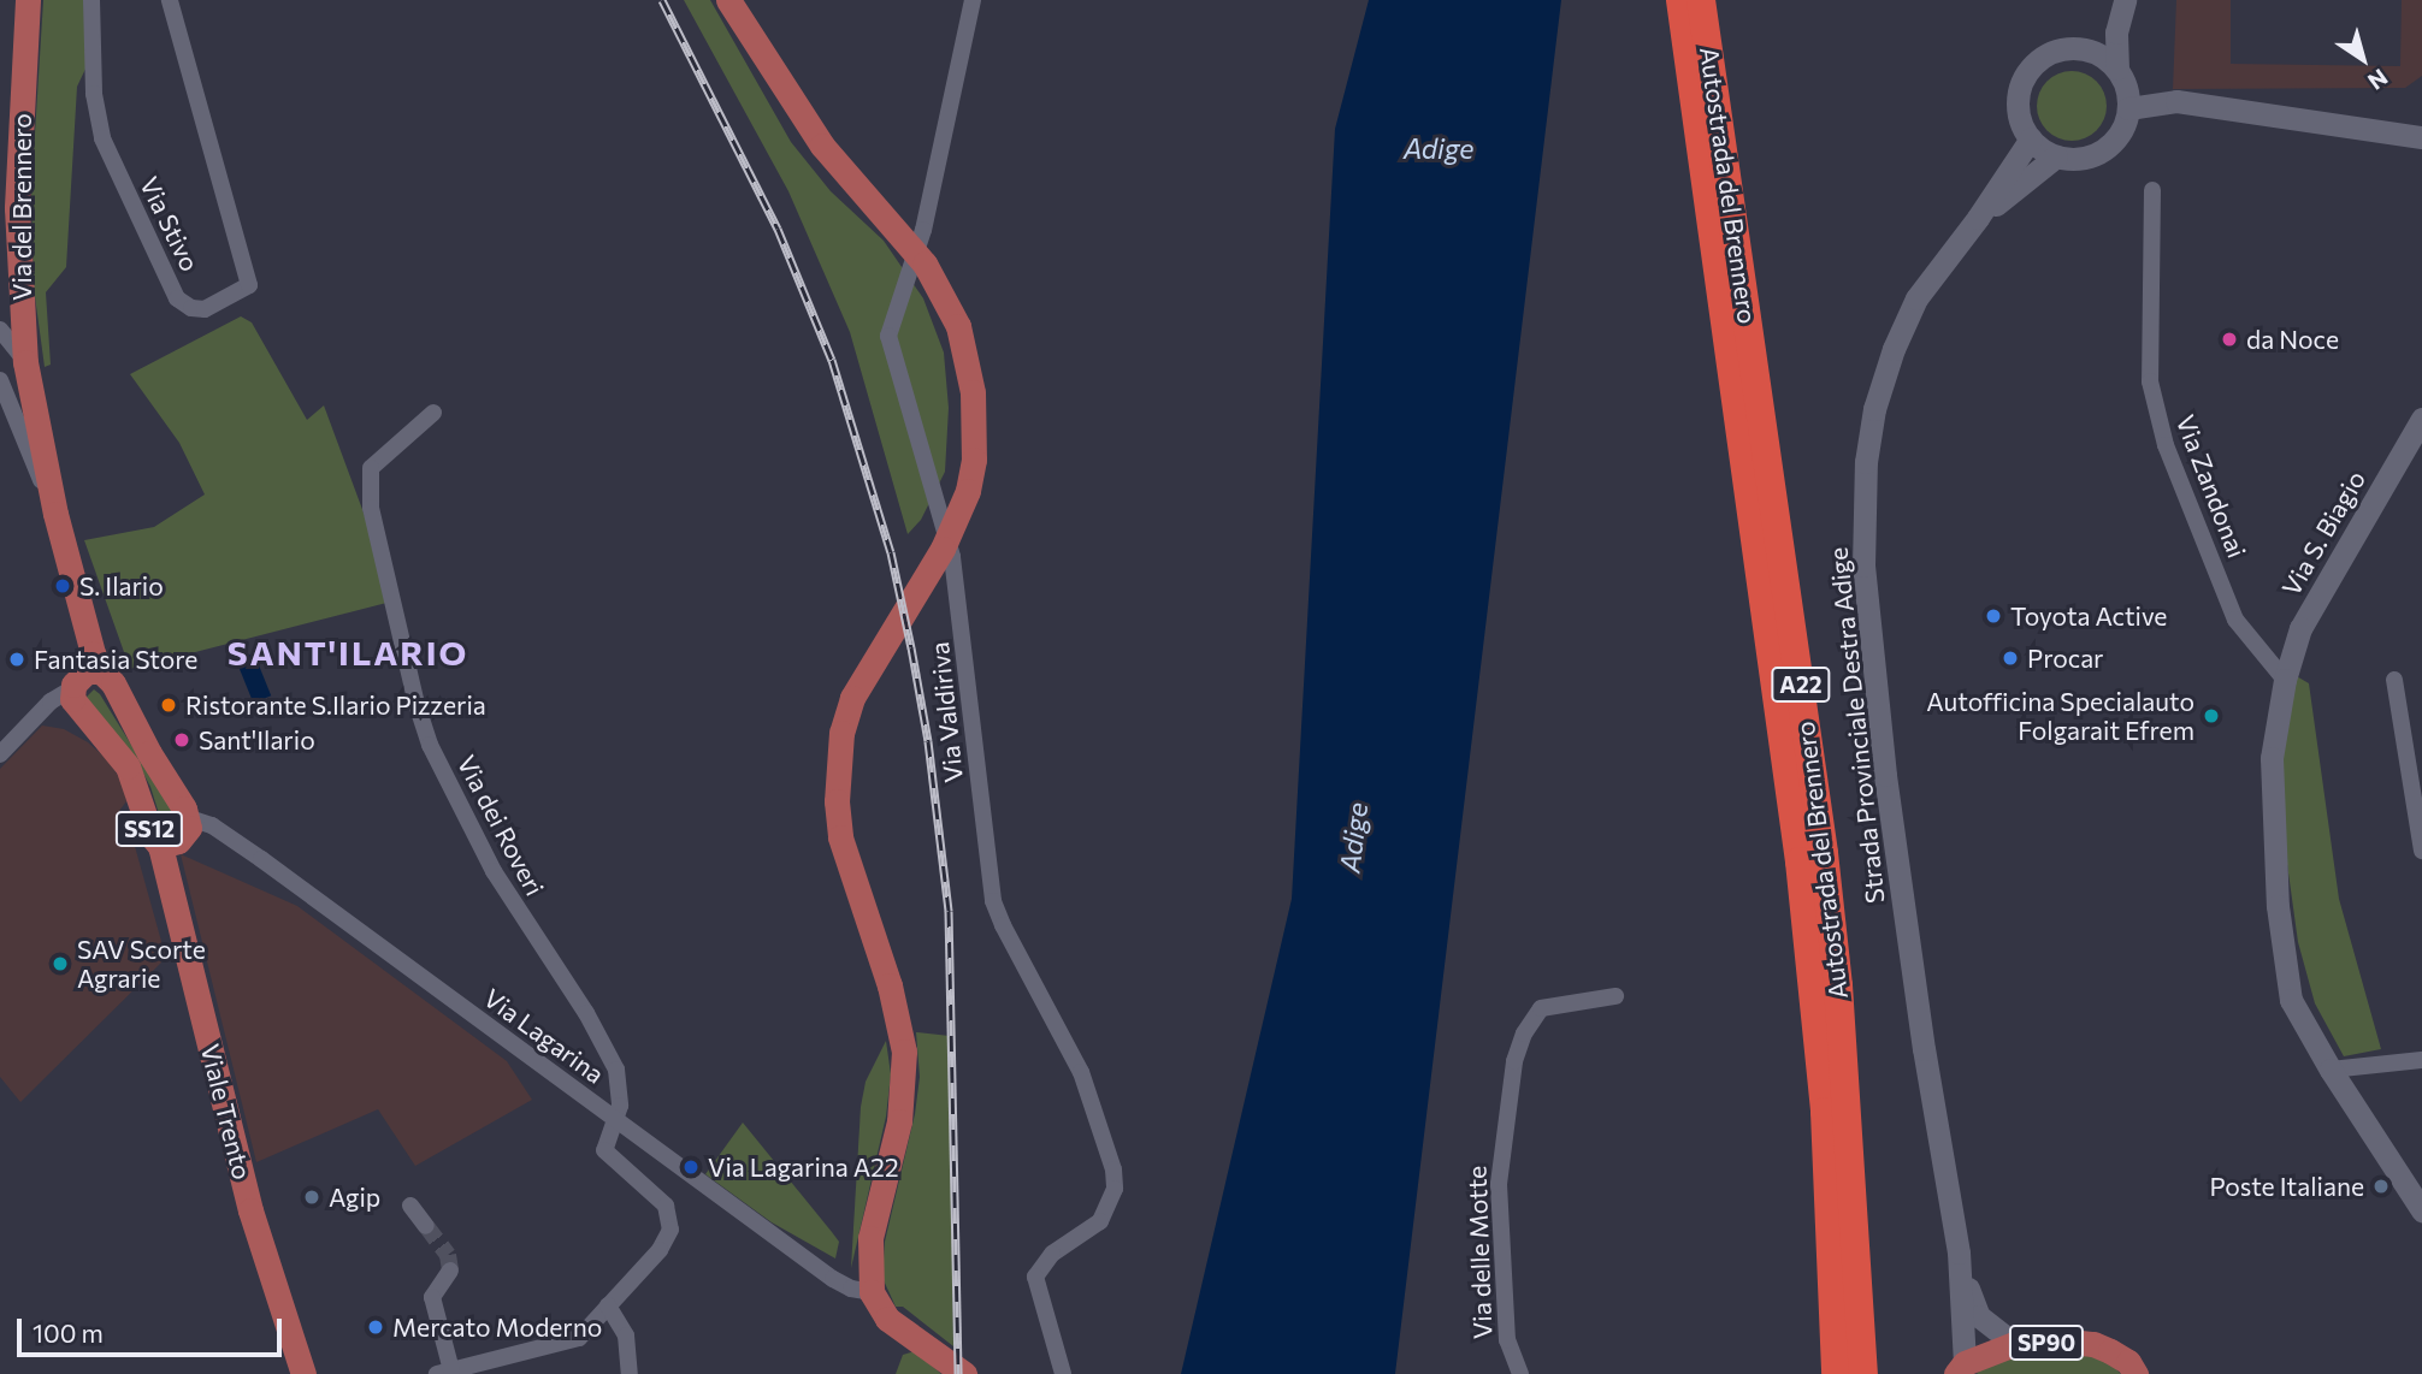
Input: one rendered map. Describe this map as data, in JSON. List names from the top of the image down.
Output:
{
  "streets": {
    "highway": ["Autostrada del Brennero", "A22"],
    "main road": [
      "Via del Brennero",
      "Via S. Biagio",
      "Strada Provinciale Destra Adige",
      "SS12",
      "Viale Trento",
      "SP90"
    ],
    "street": [
      "Via Stivo",
      "Via Zandonai",
      "Via Valdiriva",
      "Via dei Roveri",
      "Via Lagarina",
      "Via delle Motte"
    ]
  },
  "crossings": [
    ["Via del Brennero", "SS12"],
    ["Via Zandonai", "Via S. Biagio"],
    ["Strada Provinciale Destra Adige", "SP90"],
    ["Via dei Roveri", "Via Lagarina"],
    ["SS12", "Via Lagarina"],
    ["SS12", "Viale Trento"]
  ],
  "districts": ["SANT'ILARIO"],
  "water": ["Adige"],
  "places": [
    "da Noce",
    "S. Ilario",
    "Toyota Active",
    "Procar",
    "Fantasia Store",
    "Ristorante S.Ilario Pizzeria",
    "Autofficina Specialauto Folgarait Efrem",
    "Sant'Ilario",
    "SAV Scorte Agrarie",
    "Via Lagarina A22",
    "Poste Italiane",
    "Agip",
    "Mercato Moderno"
  ],
  "scale_bar": "100 m",
  "north": "bottom right"
}
